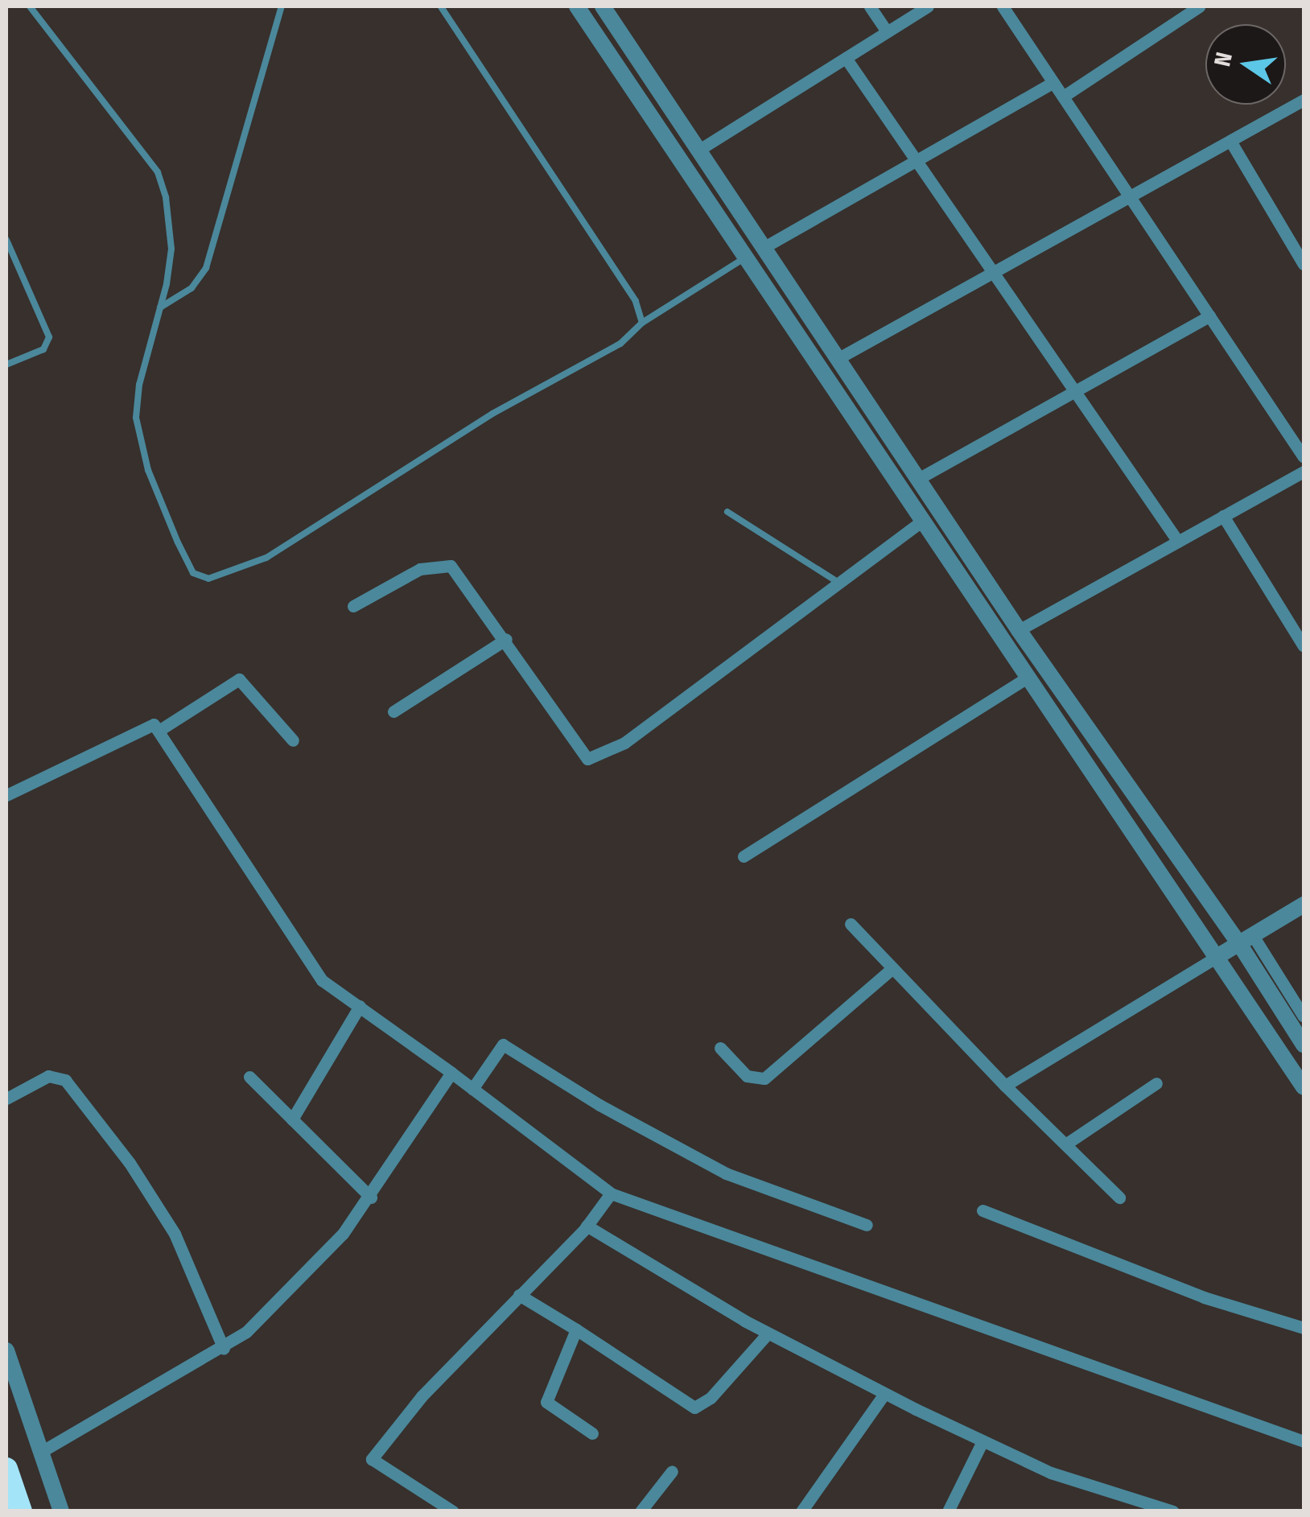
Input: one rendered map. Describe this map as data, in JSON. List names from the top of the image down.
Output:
{
  "north": "left"
}
